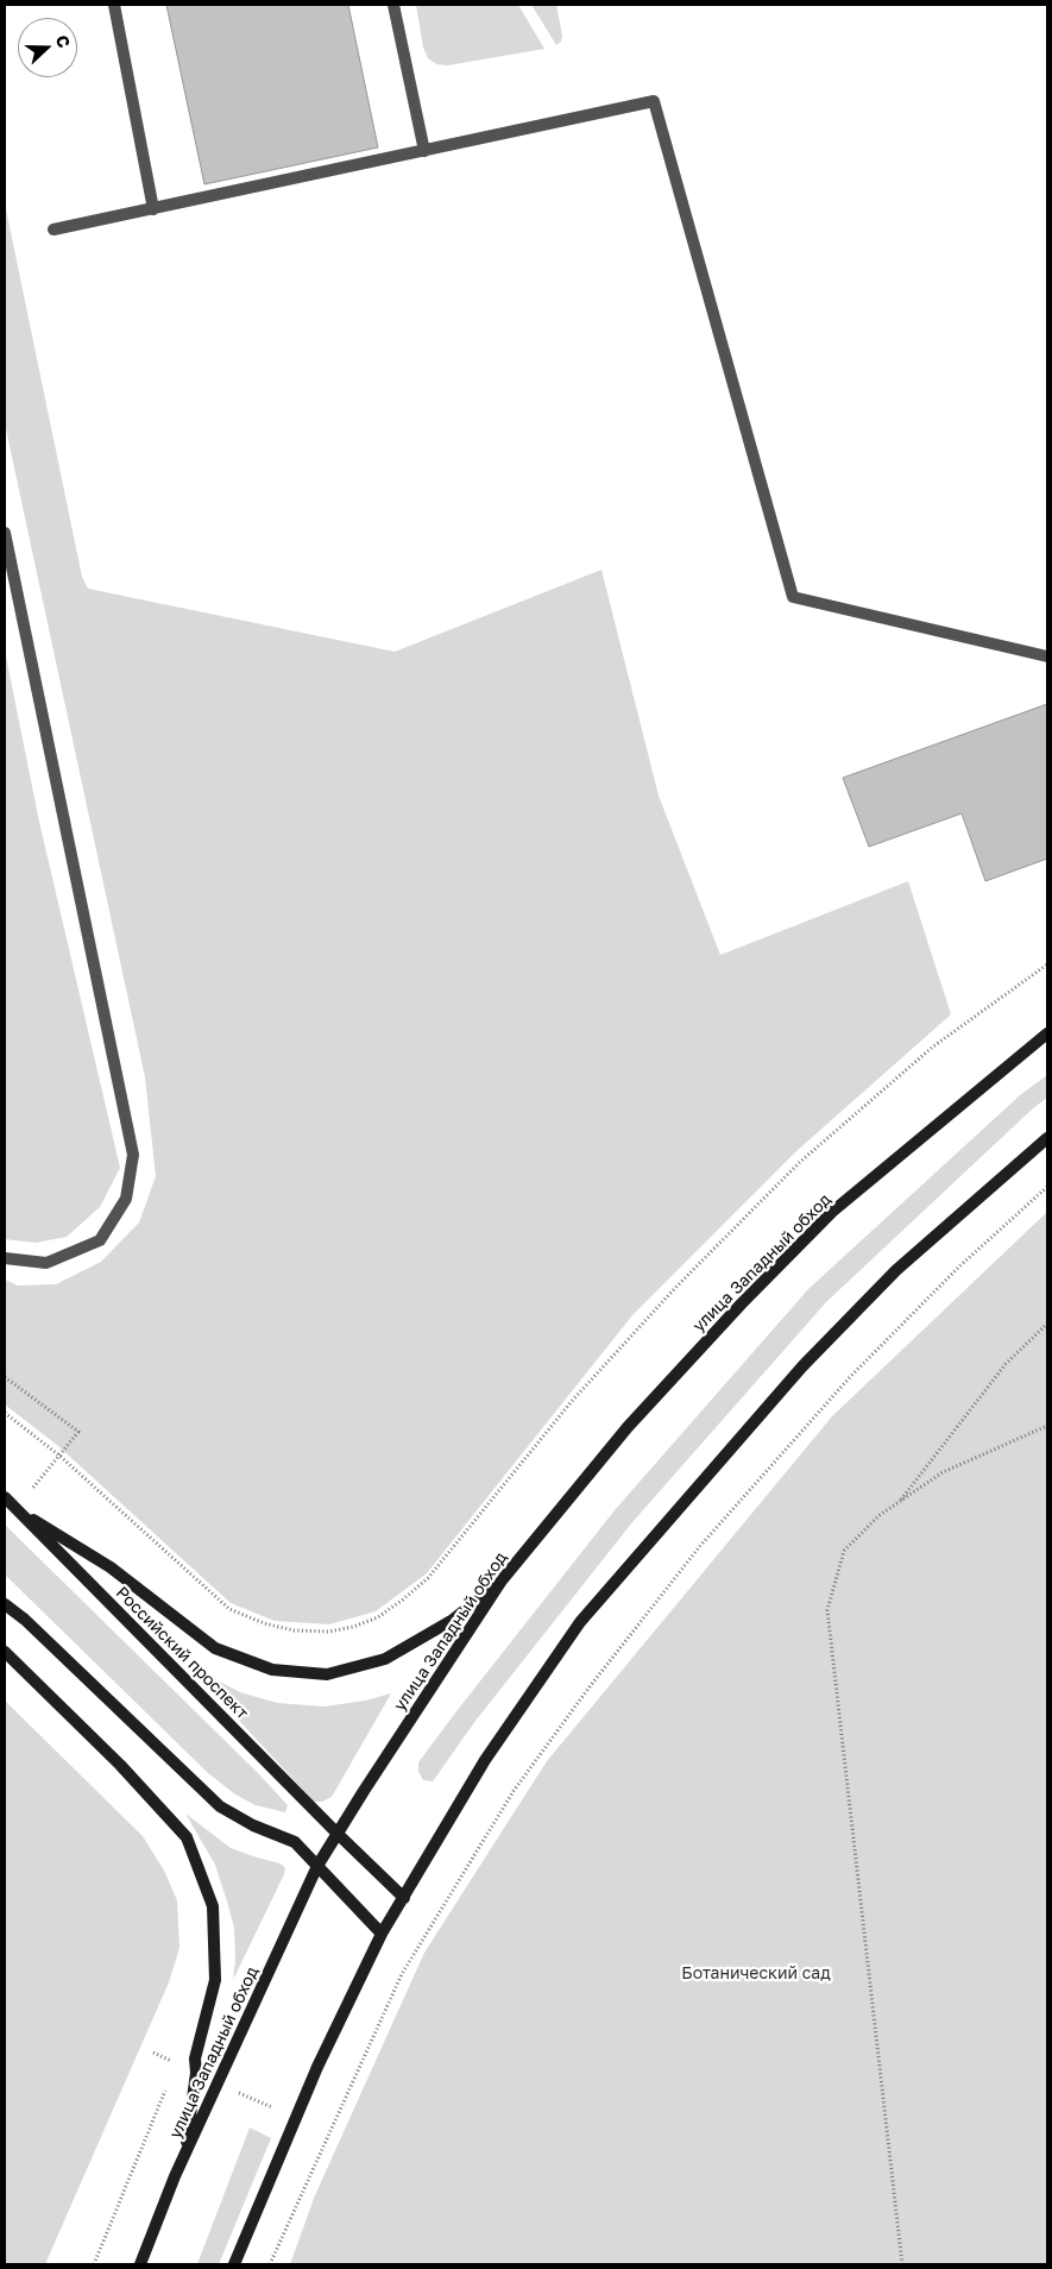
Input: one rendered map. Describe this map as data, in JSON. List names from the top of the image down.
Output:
{
  "streets": {
    "main road": ["улица Западный обход", "Российский проспект"]
  },
  "crossings": [
    ["улица Западный обход", "Российский проспект"]
  ],
  "parks": ["Ботанический сад"],
  "north": "right"
}
